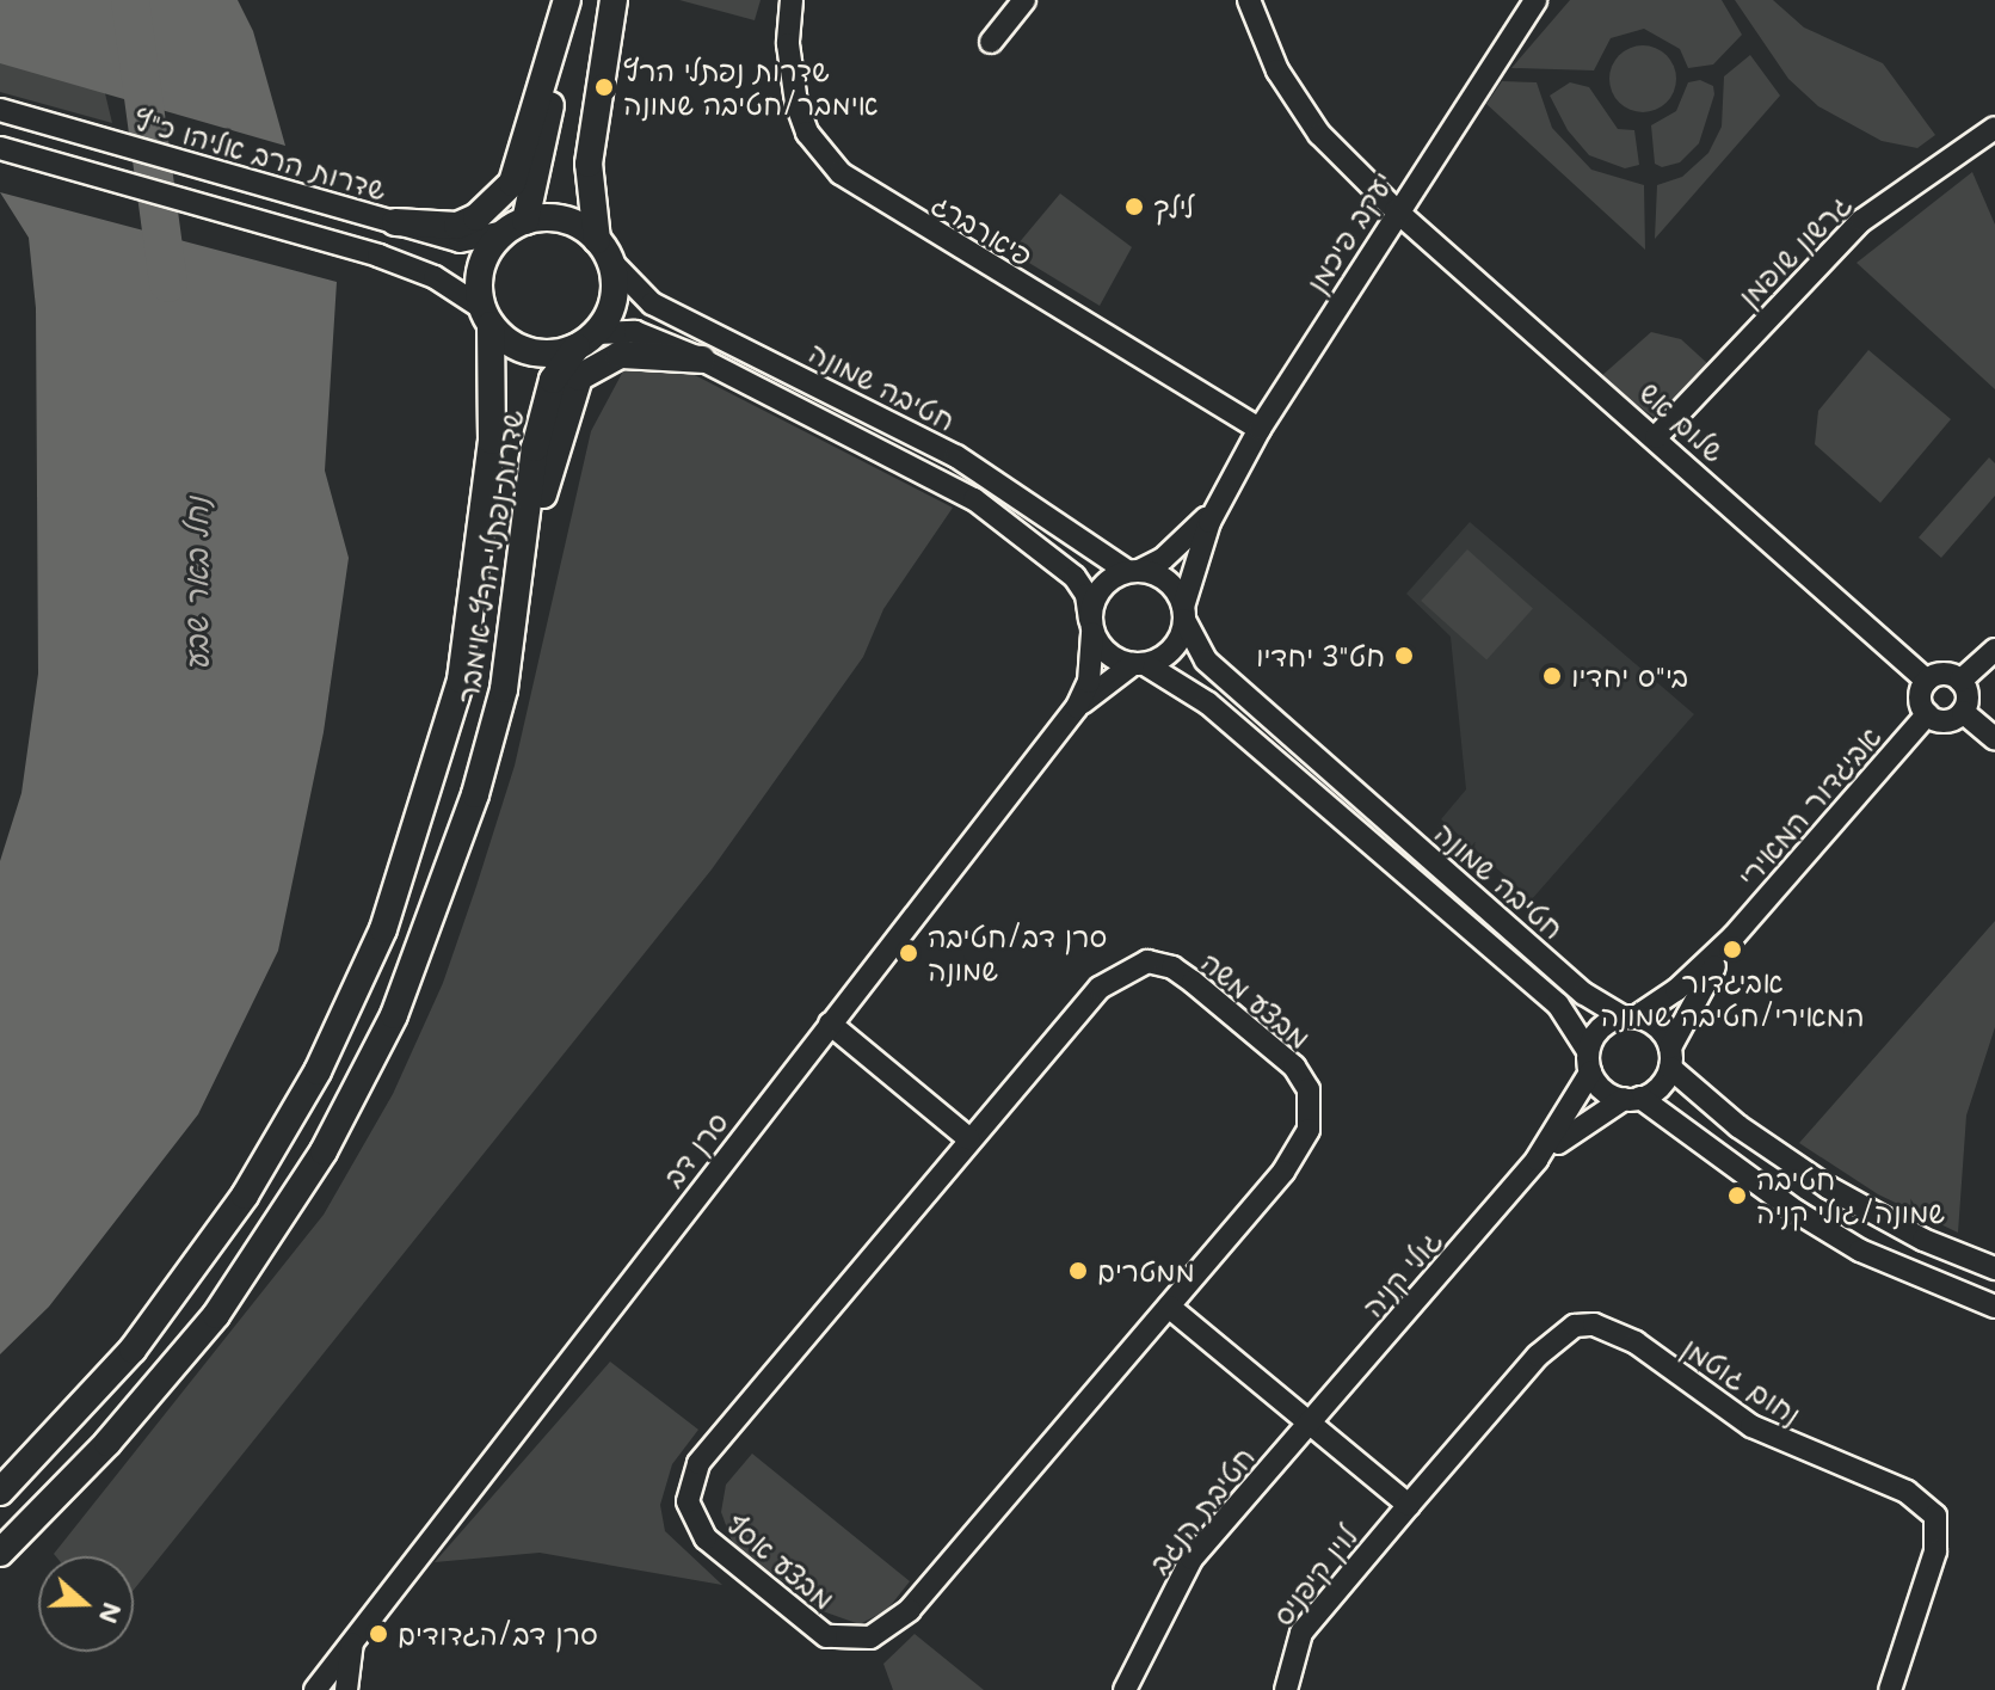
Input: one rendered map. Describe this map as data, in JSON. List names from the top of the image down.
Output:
{
  "streets": {
    "main road": ["שדרות נפתלי הרץ אימבר"],
    "street": [
      "שדרות הרב אליהו כ\"ץ",
      "פיארברג",
      "יעקב פיכמן",
      "גרשון שופמן",
      "חטיבה שמונה",
      "שלום אש",
      "אביגדור המאירי",
      "מבצע משה",
      "סרן דב",
      "גולי קניה",
      "נחום גוטמן",
      "חטיבת הנגב",
      "מבצע אסף",
      "לוין קיפניס"
    ]
  },
  "crossings": [
    ["שדרות הרב אליהו כ\"ץ", "חטיבה שמונה"],
    ["שדרות הרב אליהו כ\"ץ", "שדרות נפתלי הרץ אימבר"],
    ["פיארברג", "יעקב פיכמן"],
    ["יעקב פיכמן", "חטיבה שמונה"],
    ["יעקב פיכמן", "שלום אש"],
    ["יעקב פיכמן", "סרן דב"],
    ["גרשון שופמן", "שלום אש"],
    ["חטיבה שמונה", "שדרות נפתלי הרץ אימבר"],
    ["חטיבה שמונה", "אביגדור המאירי"],
    ["חטיבה שמונה", "סרן דב"],
    ["חטיבה שמונה", "גולי קניה"],
    ["שלום אש", "אביגדור המאירי"],
    ["אביגדור המאירי", "גולי קניה"],
    ["מבצע משה", "מבצע אסף"],
    ["גולי קניה", "חטיבת הנגב"],
    ["נחום גוטמן", "לוין קיפניס"]
  ],
  "water": ["נחל באר שבע"],
  "places": [
    "שדרות נפתלי הרץ אימבר/חטיבה שמונה",
    "לילך",
    "חט\"צ יחדיו",
    "בי\"ס יחדיו",
    "אביגדור המאירי/חטיבה שמונה",
    "סרן דב/חטיבה שמונה",
    "חטיבה שמונה/גולי קניה",
    "ממטרים",
    "סרן דב/הגדודים"
  ],
  "north": "right"
}
